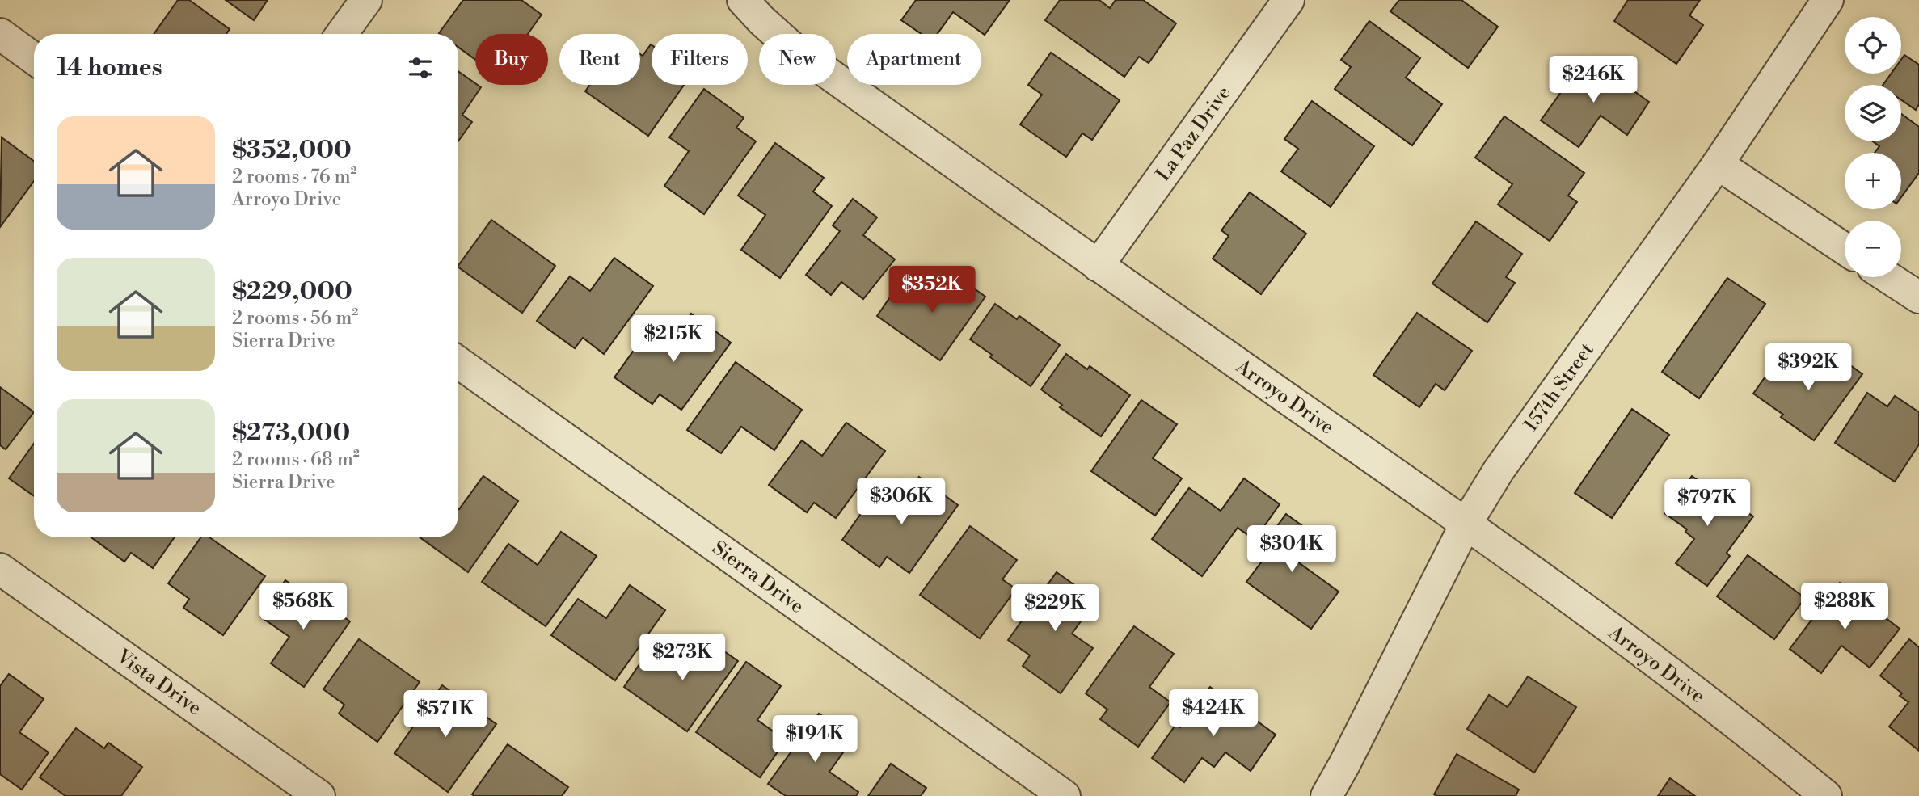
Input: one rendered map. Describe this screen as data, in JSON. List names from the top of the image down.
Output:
{
  "streets": {
    "street": [
      "La Paz Drive",
      "157th Street",
      "Arroyo Drive",
      "Sierra Drive",
      "Vista Drive"
    ]
  },
  "crossings": [
    ["La Paz Drive", "Arroyo Drive"],
    ["157th Street", "Arroyo Drive"]
  ],
  "page": {
    "map_buttons": ["+", "−"],
    "chip": [
      "Buy",
      "Rent",
      "Filters",
      "New",
      "Apartment"
    ],
    "heading": "14 homes",
    "price": [
      "$246K",
      "$352K",
      "$215K",
      "$392K",
      "$306K",
      "$797K",
      "$304K",
      "$568K",
      "$288K",
      "$229K",
      "$273K",
      "$424K",
      "$571K",
      "$194K"
    ],
    "list": [
      {
        "name": "$352,000",
        "note": "2 rooms · 76 m² · Arroyo Drive"
      },
      {
        "name": "$229,000",
        "note": "2 rooms · 56 m² · Sierra Drive"
      },
      {
        "name": "$273,000",
        "note": "2 rooms · 68 m² · Sierra Drive"
      }
    ]
  }
}
